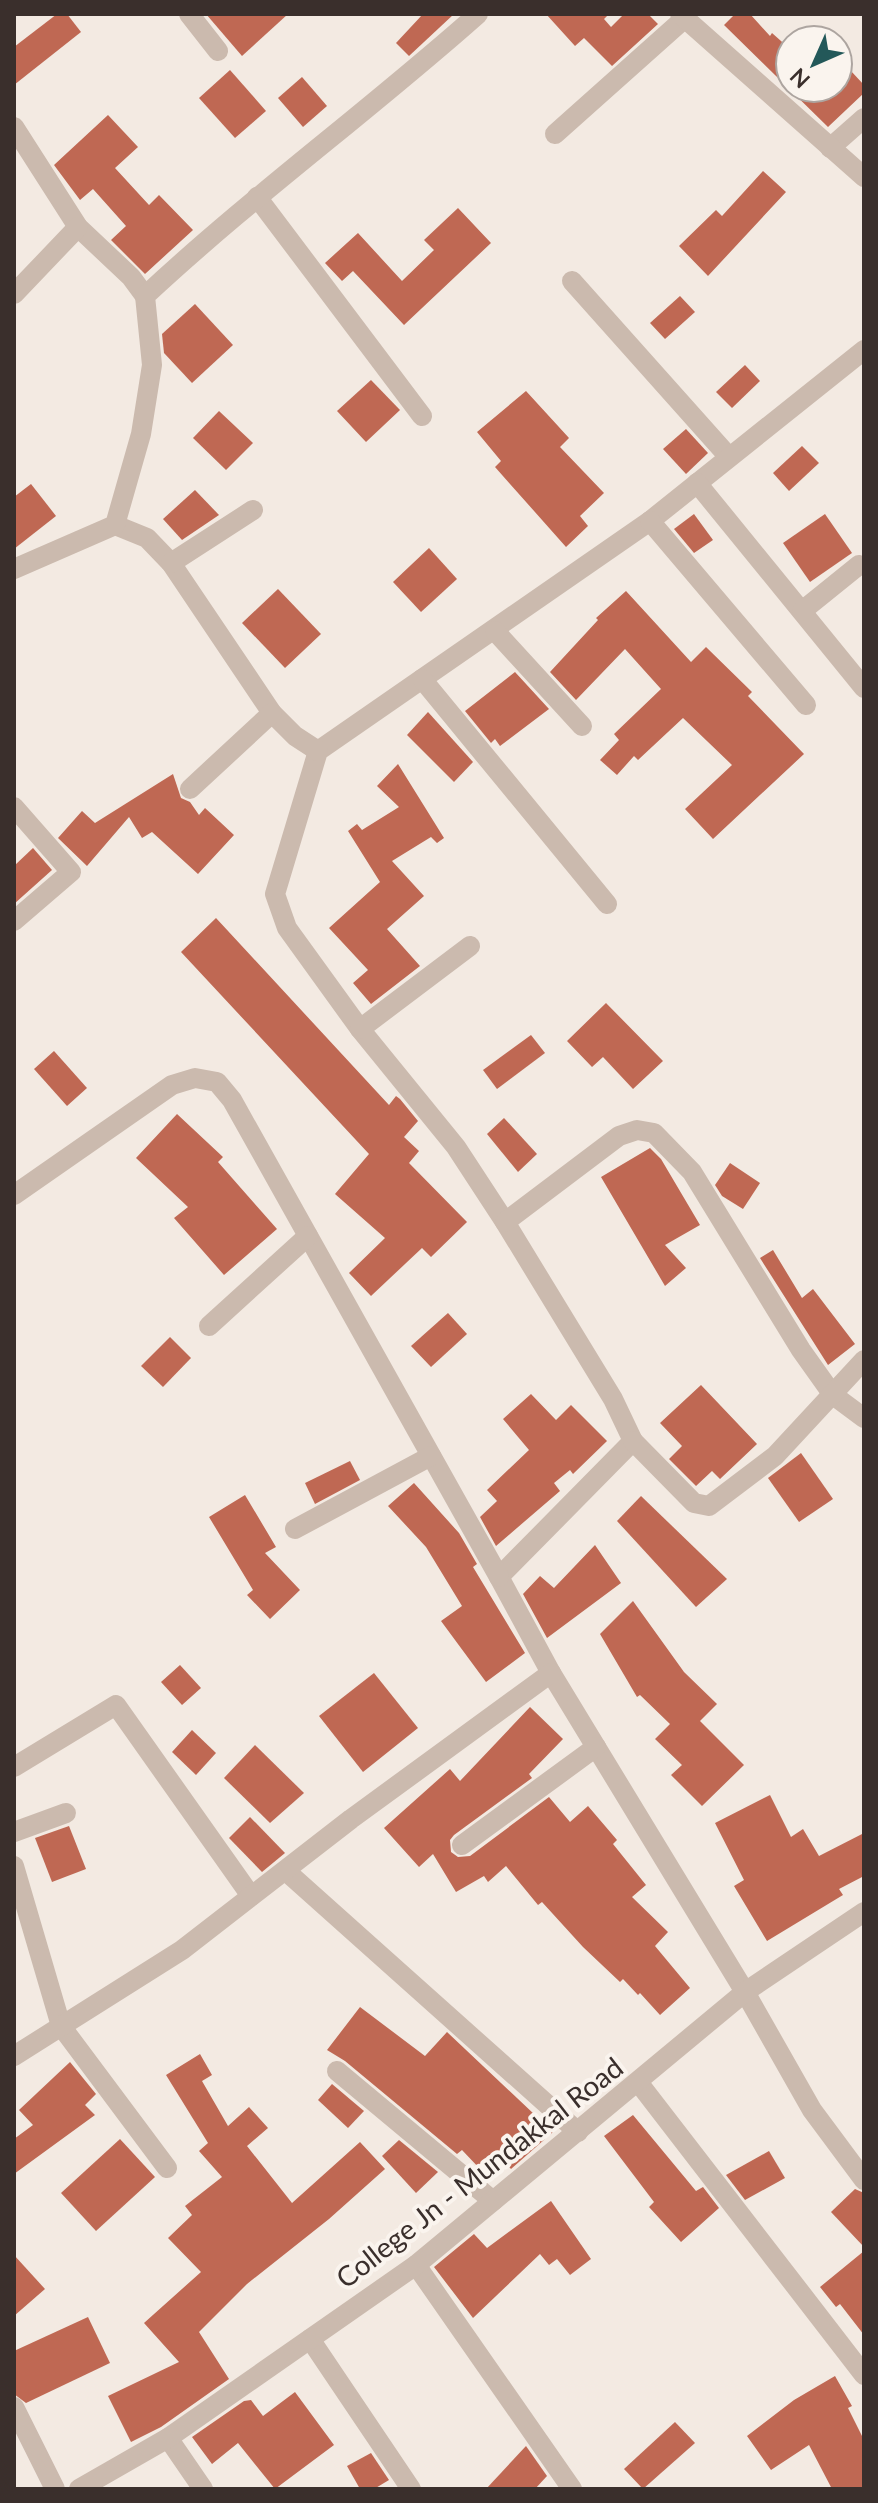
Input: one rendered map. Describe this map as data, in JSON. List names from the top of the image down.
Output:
{
  "streets": {
    "street": ["College Jn - Mundakkal Road"]
  },
  "north": "bottom left"
}
